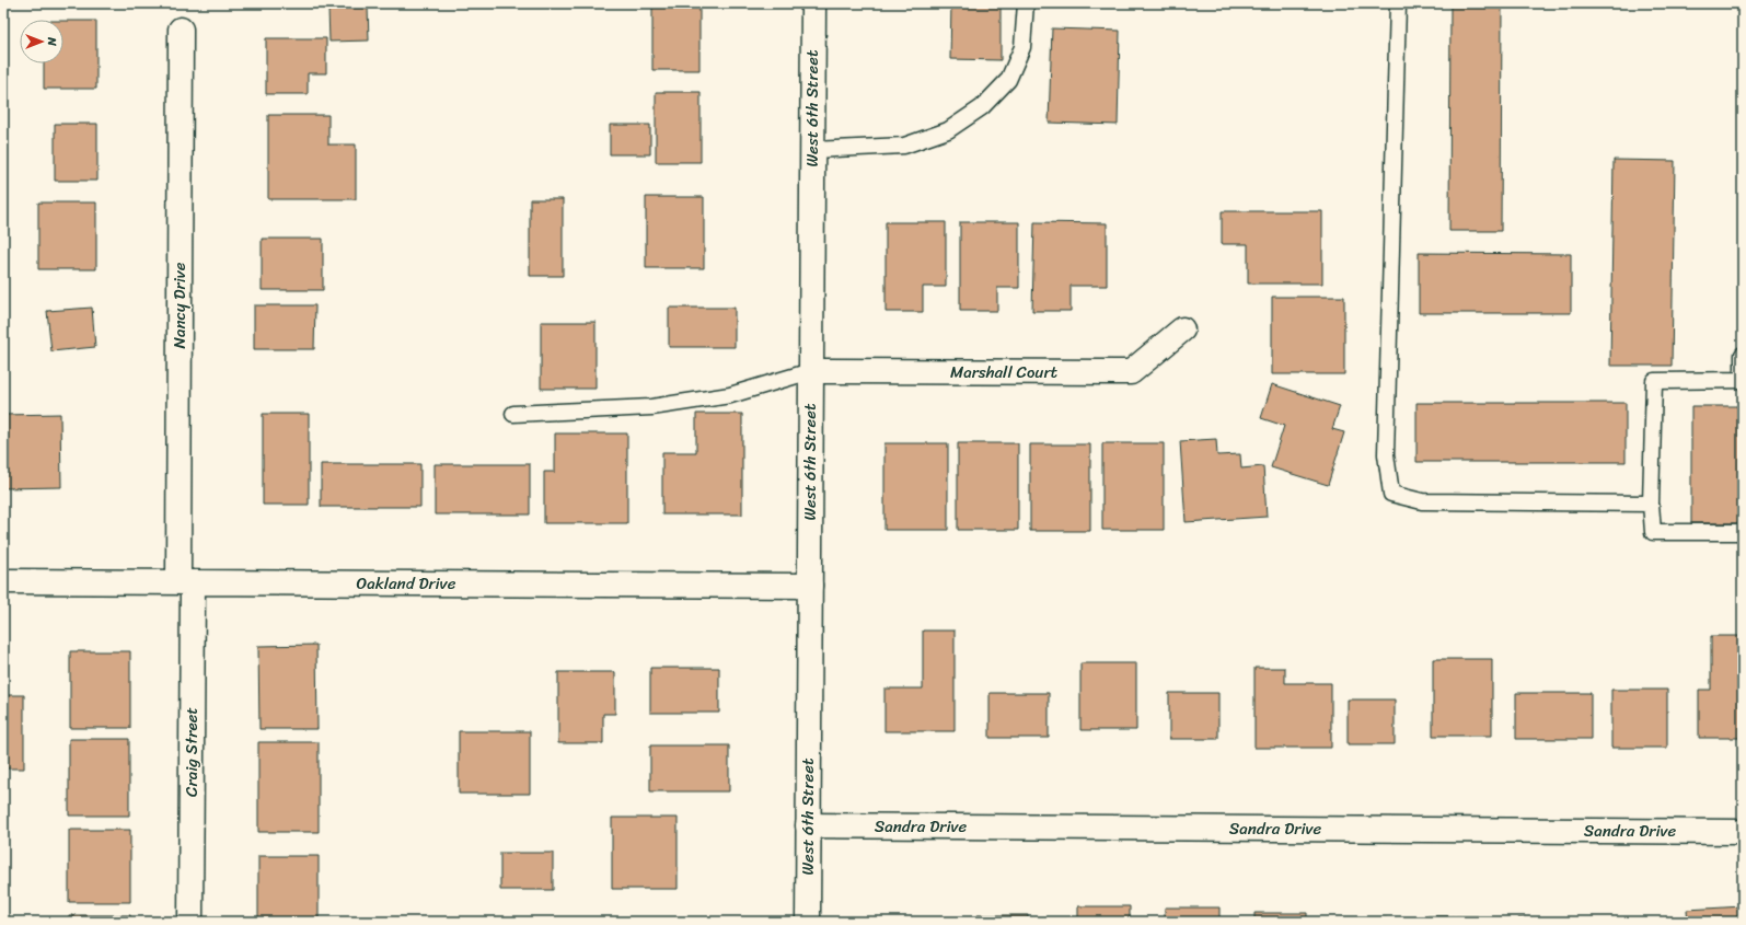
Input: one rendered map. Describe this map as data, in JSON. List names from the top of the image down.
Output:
{
  "streets": {
    "street": [
      "West 6th Street",
      "Nancy Drive",
      "Marshall Court",
      "Oakland Drive",
      "Craig Street",
      "Sandra Drive"
    ]
  },
  "crossings": [
    ["West 6th Street", "Marshall Court"],
    ["West 6th Street", "Oakland Drive"],
    ["West 6th Street", "Sandra Drive"],
    ["Nancy Drive", "Oakland Drive"],
    ["Nancy Drive", "Craig Street"],
    ["Oakland Drive", "Craig Street"]
  ],
  "north": "right"
}
